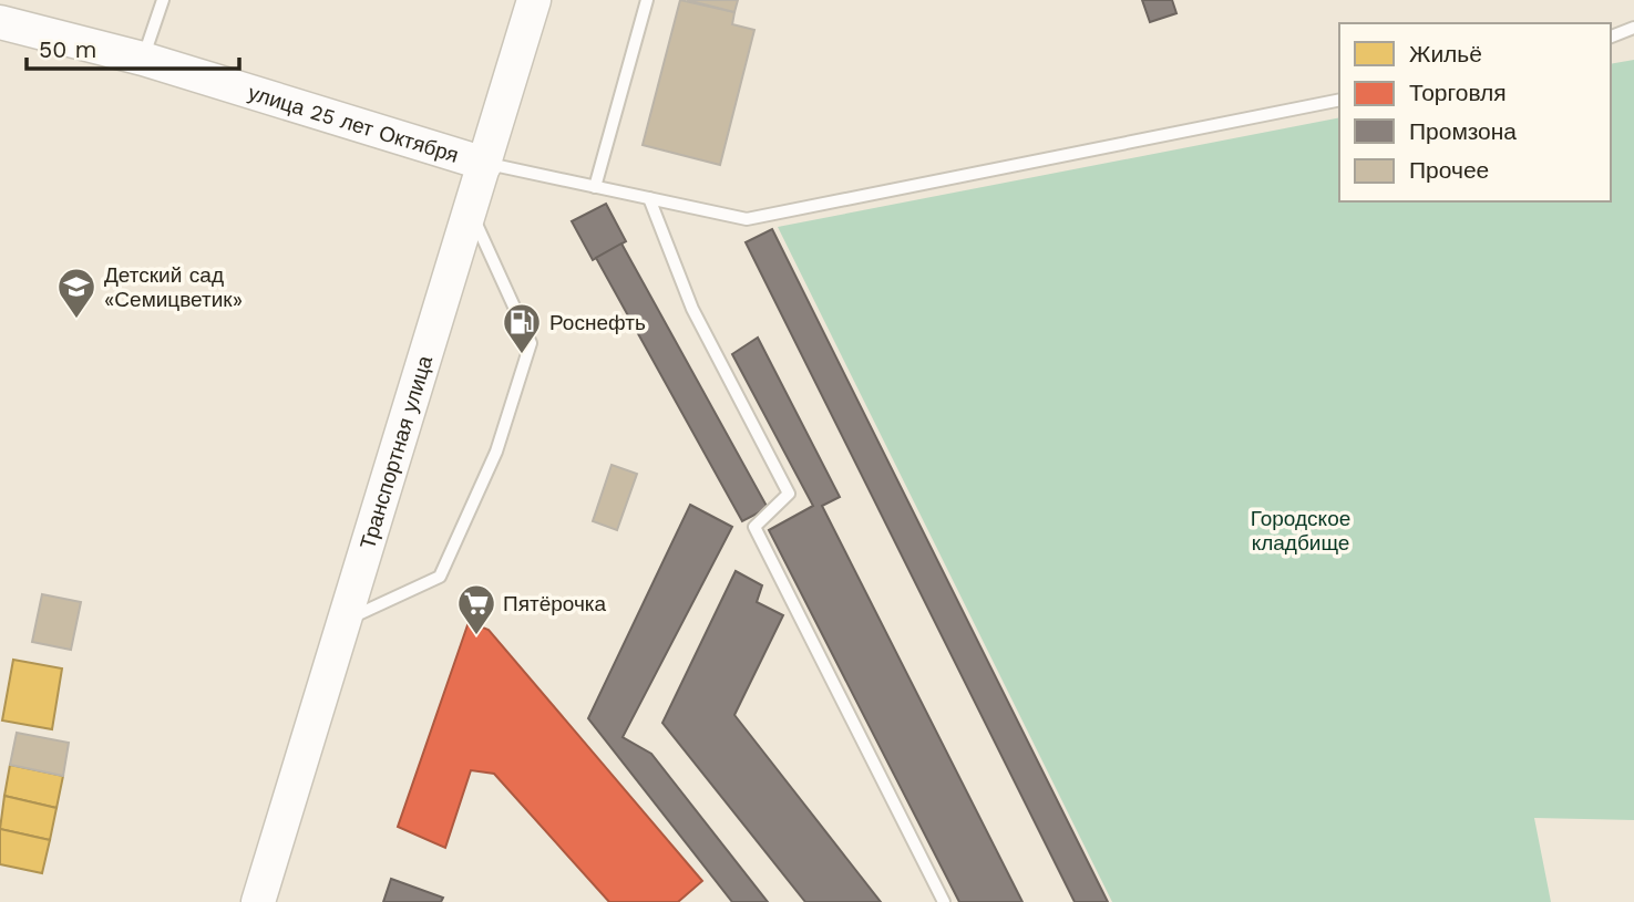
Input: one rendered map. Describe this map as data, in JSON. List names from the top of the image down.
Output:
{
  "streets": {
    "main road": ["улица 25 лет Октября", "Транспортная улица"]
  },
  "crossings": [
    ["улица 25 лет Октября", "Транспортная улица"]
  ],
  "parks": ["Городское кладбище"],
  "places": {
    "school or university": ["Детский сад «Семицветик»"],
    "fuel station": ["Роснефть"],
    "supermarket": ["Пятёрочка"]
  },
  "legend": [
    "Жильё",
    "Торговля",
    "Промзона",
    "Прочее"
  ],
  "scale_bar": "50 m"
}
